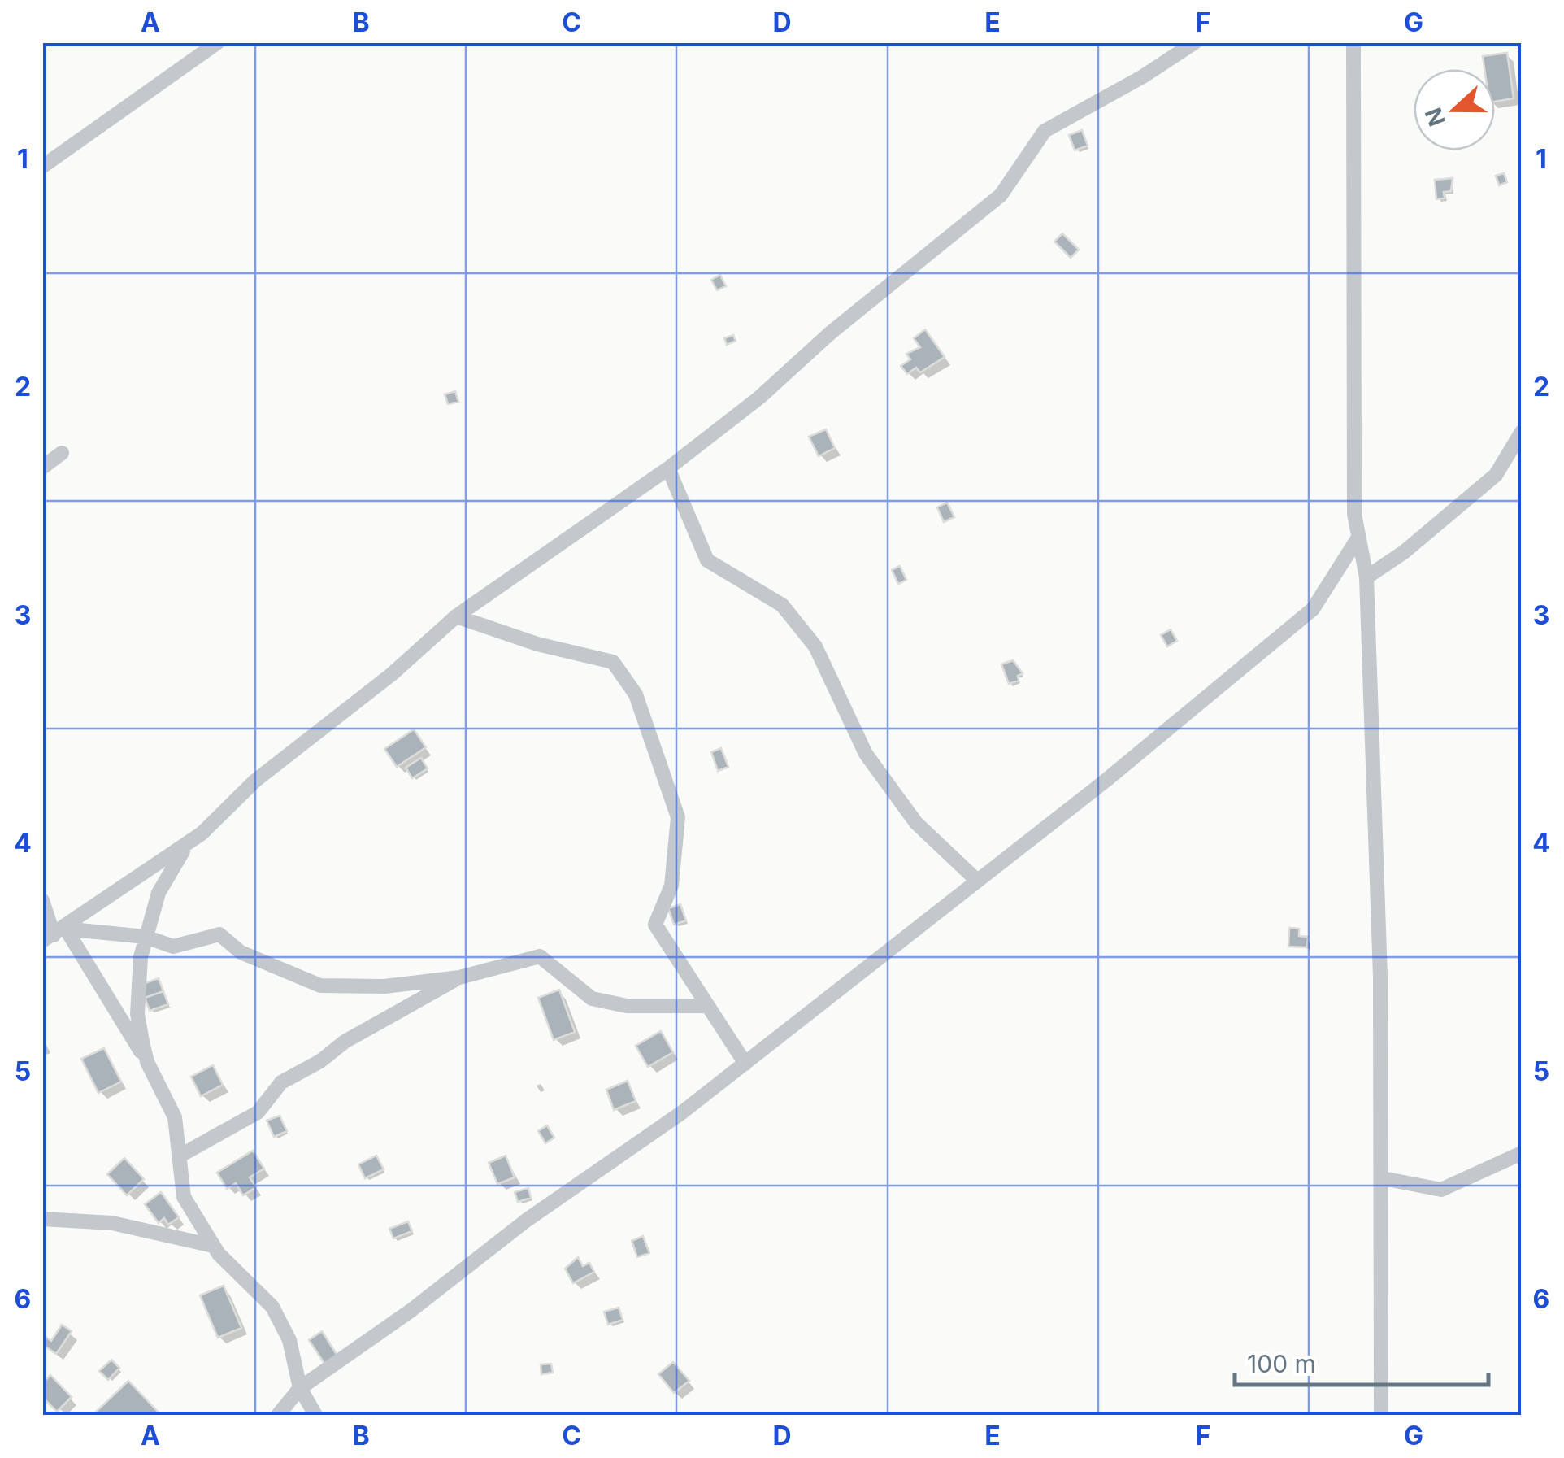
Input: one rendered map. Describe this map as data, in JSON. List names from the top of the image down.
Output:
{
  "scale_bar": "100 m",
  "north": "left",
  "grid": {
    "columns": [
      "A",
      "B",
      "C",
      "D",
      "E",
      "F",
      "G"
    ],
    "rows": [
      "1",
      "2",
      "3",
      "4",
      "5",
      "6"
    ]
  }
}
